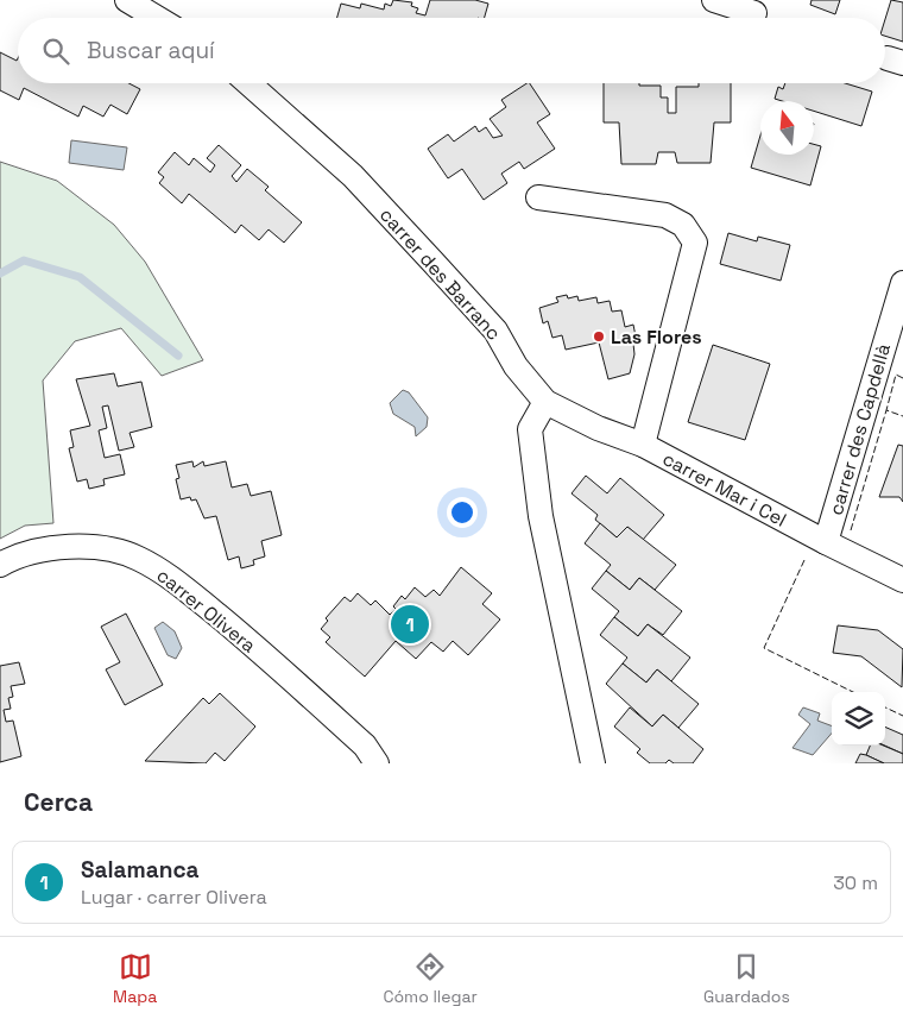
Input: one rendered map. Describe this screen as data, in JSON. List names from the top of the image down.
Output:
{
  "streets": {
    "street": [
      "carrer des Barranc",
      "carrer des Capdellà",
      "carrer Mar i Cel",
      "carrer Olivera"
    ]
  },
  "crossings": [
    ["carrer des Barranc", "carrer Mar i Cel"],
    ["carrer des Capdellà", "carrer Mar i Cel"]
  ],
  "places": ["Las Flores"],
  "north": "top",
  "page": {
    "search": "Buscar aquí",
    "pins": "1",
    "heading": "Cerca",
    "list": [
      {
        "mark": "1",
        "name": "Salamanca",
        "note": "Lugar · carrer Olivera",
        "value": "30 m"
      }
    ],
    "nav": ["Mapa", "Cómo llegar", "Guardados"]
  }
}
